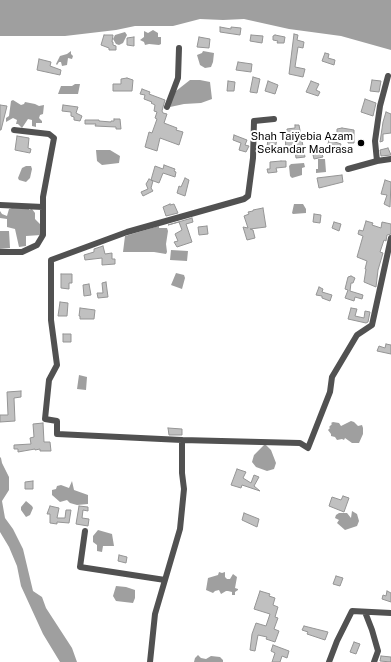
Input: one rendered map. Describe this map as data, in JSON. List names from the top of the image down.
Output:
{
  "places": ["Shah Taiÿebia Azam Sekandar Madrasa"]
}
